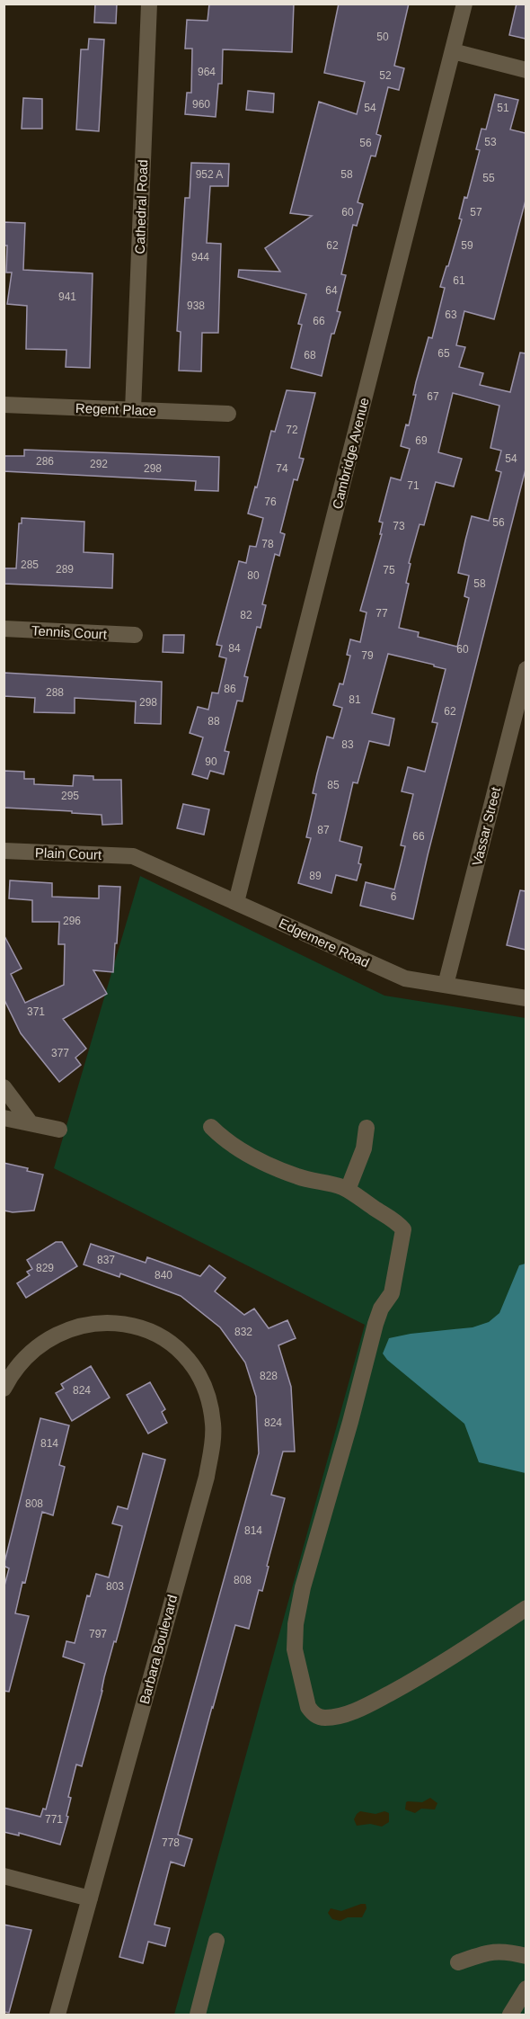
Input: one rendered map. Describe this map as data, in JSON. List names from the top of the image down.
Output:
{
  "streets": {
    "street": [
      "Cathedral Road",
      "Regent Place",
      "Cambridge Avenue",
      "Tennis Court",
      "Vassar Street",
      "Plain Court",
      "Edgemere Road",
      "Barbara Boulevard"
    ]
  },
  "crossings": [
    ["Cathedral Road", "Regent Place"],
    ["Cambridge Avenue", "Edgemere Road"],
    ["Vassar Street", "Edgemere Road"],
    ["Plain Court", "Edgemere Road"]
  ],
  "house_numbers": [
    "50",
    "964",
    "52",
    "960",
    "54",
    "51",
    "53",
    "56",
    "952 A",
    "58",
    "55",
    "60",
    "57",
    "62",
    "59",
    "944",
    "61",
    "64",
    "941",
    "938",
    "63",
    "66",
    "65",
    "68",
    "67",
    "72",
    "69",
    "54",
    "286",
    "292",
    "298",
    "74",
    "71",
    "76",
    "56",
    "73",
    "78",
    "285",
    "289",
    "75",
    "80",
    "58",
    "77",
    "82",
    "84",
    "60",
    "79",
    "86",
    "288",
    "81",
    "298",
    "62",
    "88",
    "83",
    "90",
    "85",
    "295",
    "87",
    "66",
    "89",
    "6",
    "296",
    "371",
    "377",
    "837",
    "829",
    "840",
    "832",
    "828",
    "824",
    "824",
    "814",
    "808",
    "814",
    "808",
    "803",
    "797",
    "771",
    "778"
  ]
}
